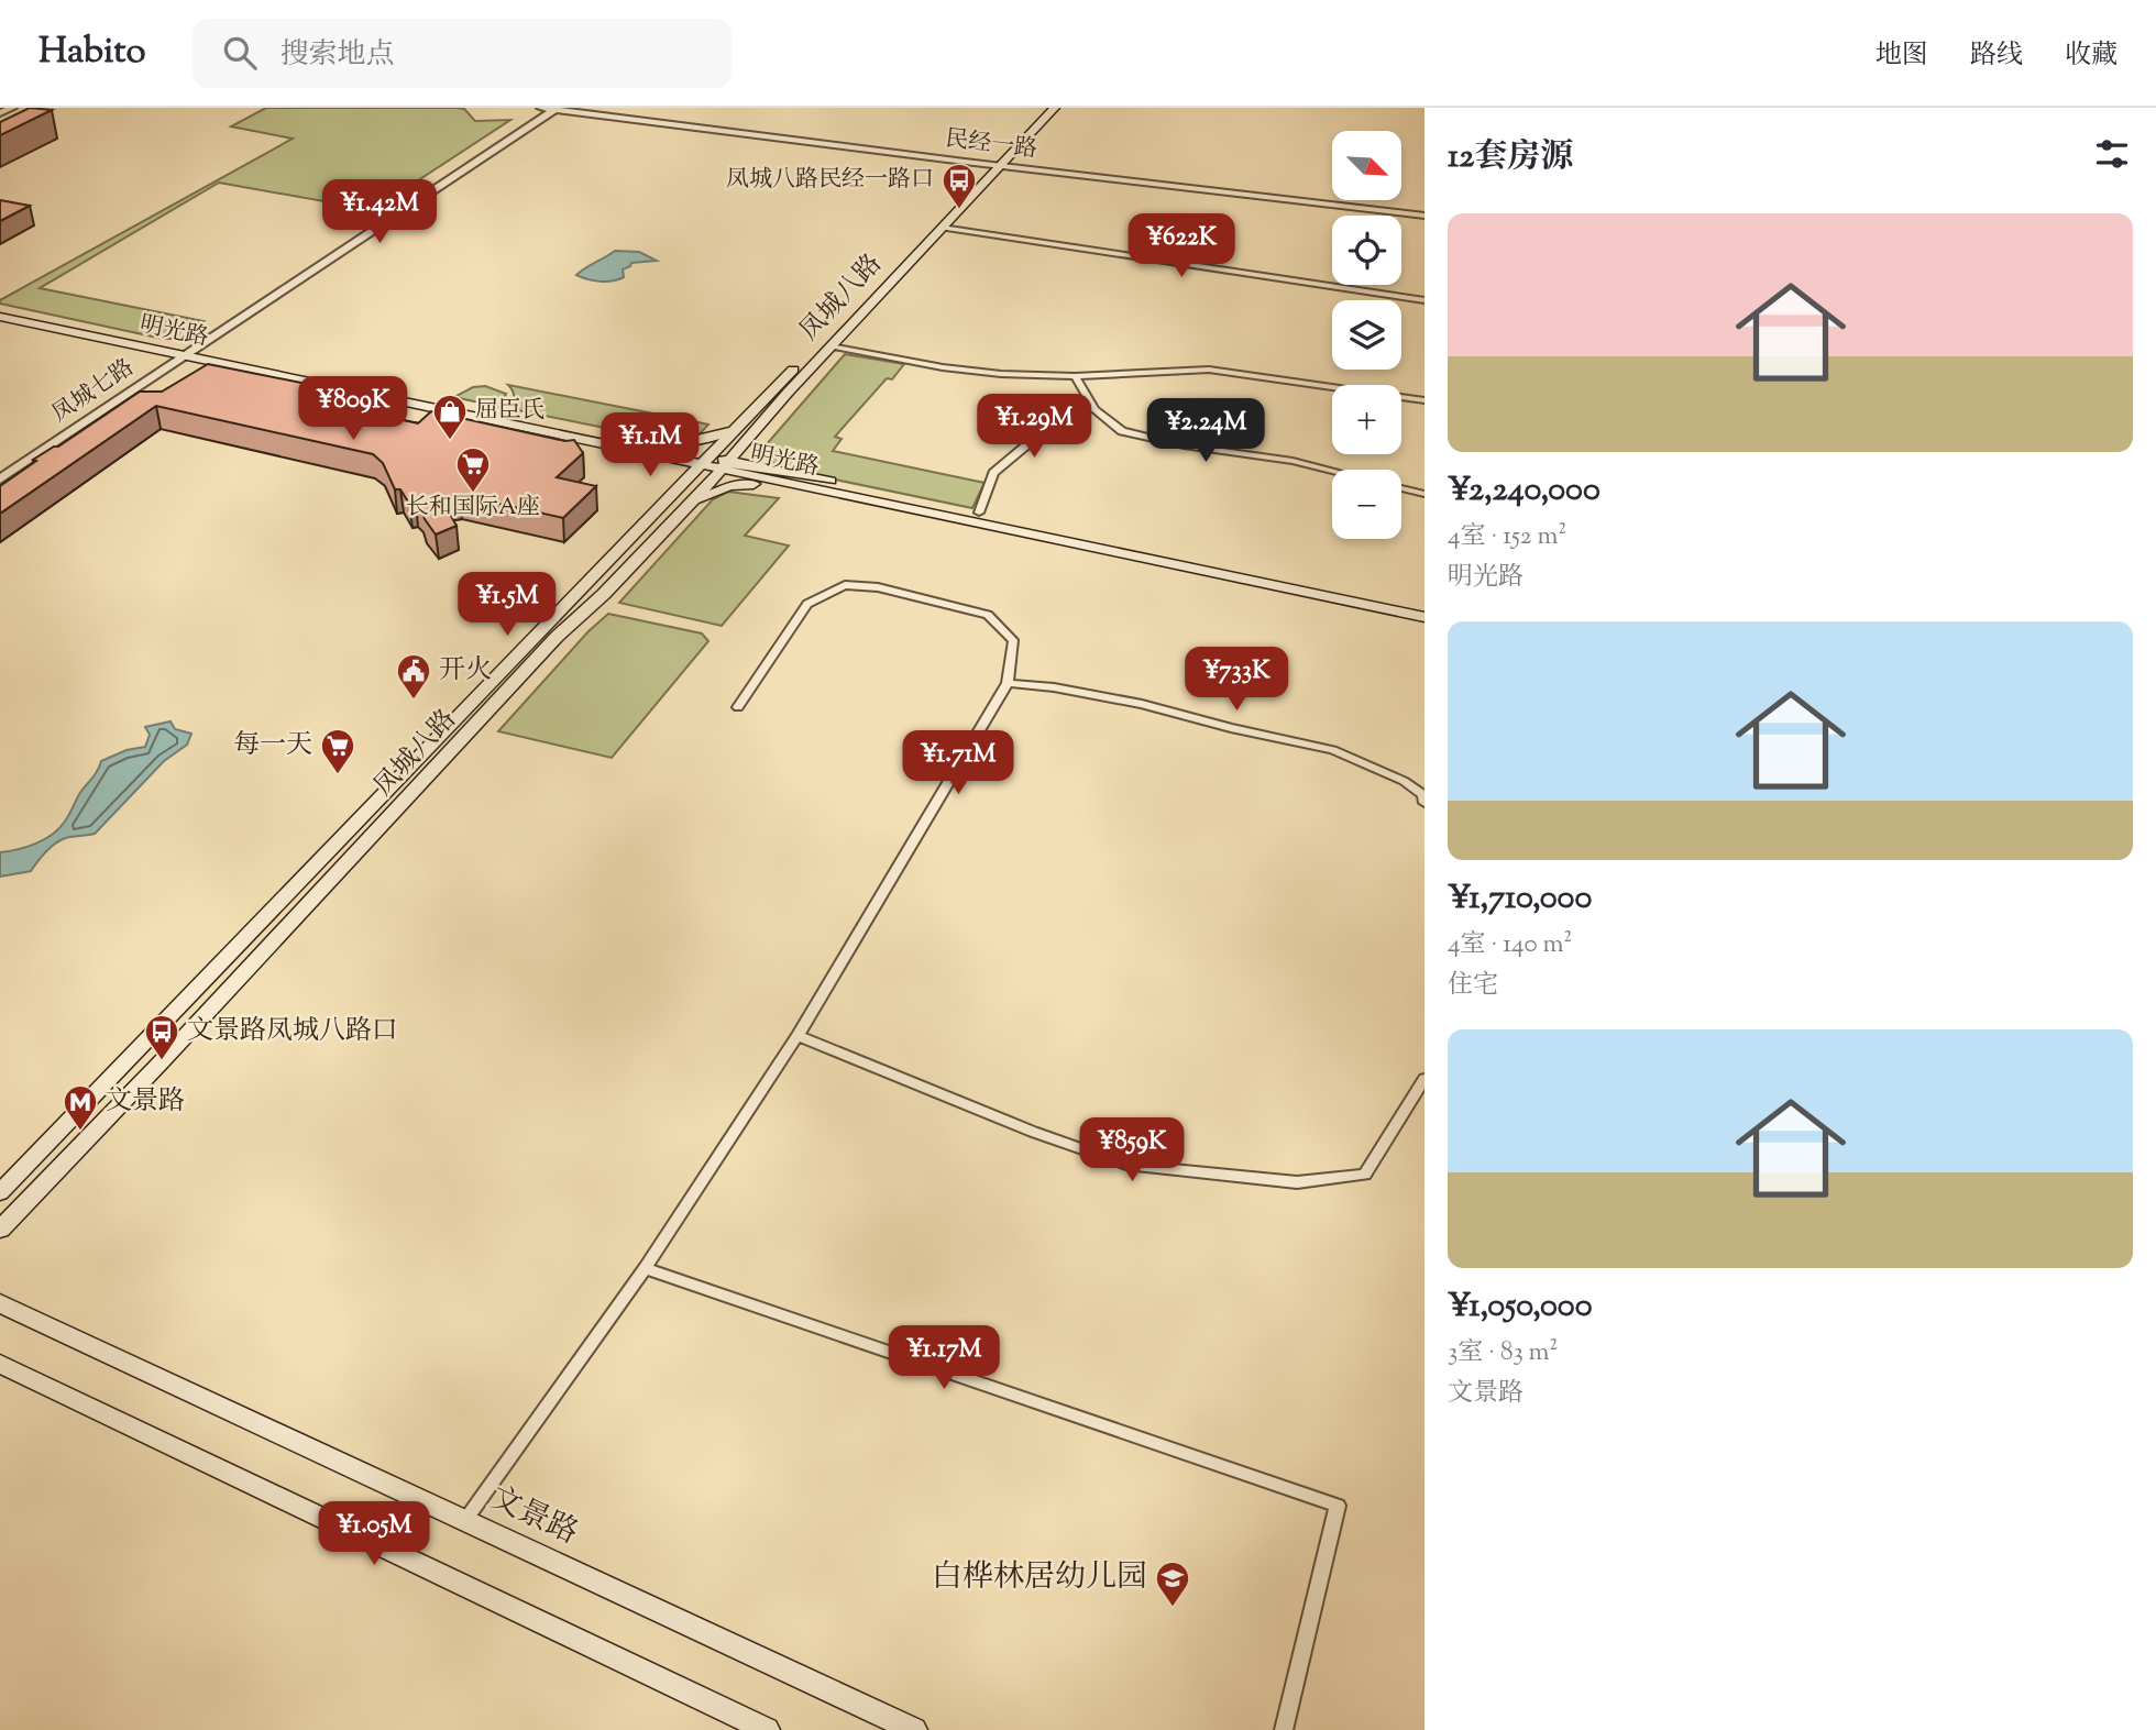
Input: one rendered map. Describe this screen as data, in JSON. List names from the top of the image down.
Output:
{
  "streets": {
    "main road": ["凤城八路", "明光路", "文景路"],
    "street": ["民经一路", "凤城七路"]
  },
  "crossings": [
    ["民经一路", "凤城八路"],
    ["民经一路", "凤城七路"],
    ["凤城八路", "明光路"],
    ["明光路", "凤城七路"]
  ],
  "places": {
    "bus stop": ["凤城八路民经一路口", "文景路凤城八路口"],
    "shop": ["屈臣氏"],
    "supermarket": ["长和国际A座", "每一天"],
    "public building": ["开火"],
    "metro station": ["文景路"],
    "school or university": ["白桦林居幼儿园"]
  },
  "north": "bottom right",
  "page": {
    "header": "Habito",
    "search": "搜索地点",
    "nav": ["地图", "路线", "收藏"],
    "heading": "12套房源",
    "map_buttons": ["+", "−"],
    "price": [
      "¥1.42M",
      "¥622K",
      "¥809K",
      "¥1.29M",
      "¥2.24M",
      "¥1.1M",
      "¥1.5M",
      "¥733K",
      "¥1.71M",
      "¥859K",
      "¥1.17M",
      "¥1.05M"
    ],
    "list": [
      {
        "name": "¥2,240,000",
        "note": "4室 · 152 m² · 明光路"
      },
      {
        "name": "¥1,710,000",
        "note": "4室 · 140 m² · 住宅"
      },
      {
        "name": "¥1,050,000",
        "note": "3室 · 83 m² · 文景路"
      }
    ]
  }
}
